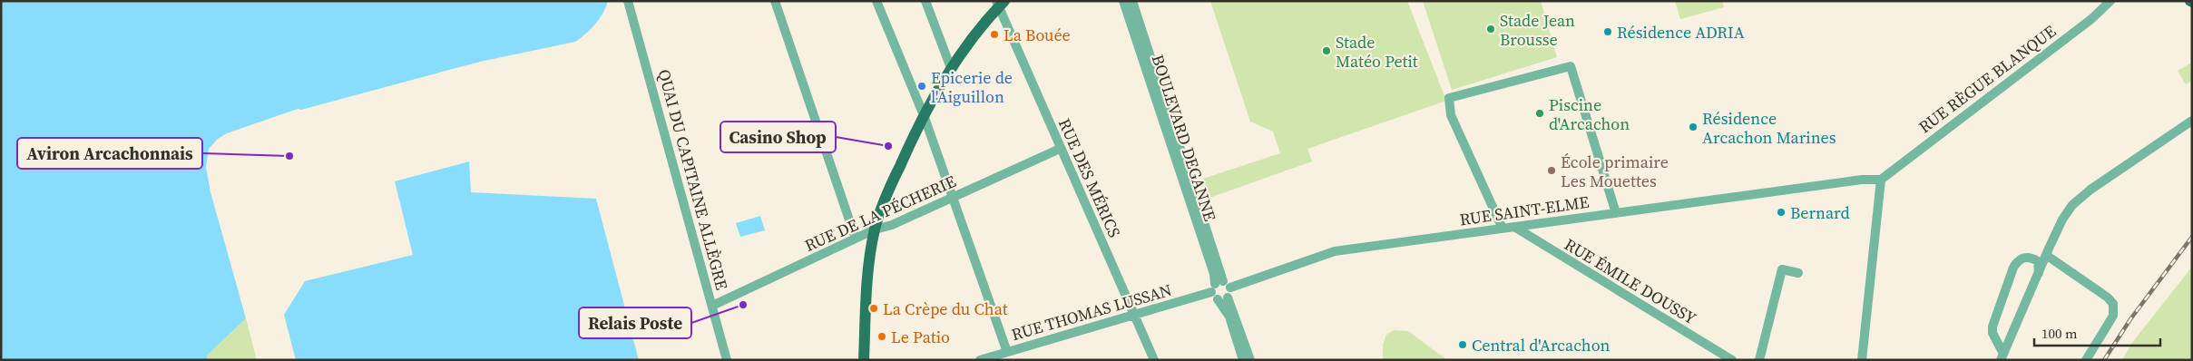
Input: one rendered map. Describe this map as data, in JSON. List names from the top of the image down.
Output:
{
  "streets": {
    "street": [
      "RUE RÈGUE BLANQUE",
      "BOULEVARD DEGANNE",
      "RUE DES MÉRICS",
      "QUAI DU CAPITAINE ALLÈGRE",
      "RUE SAINT-ELME",
      "RUE DE LA PÉCHERIE",
      "RUE ÉMILE DOUSSY",
      "RUE THOMAS LUSSAN"
    ]
  },
  "crossings": [
    ["RUE RÈGUE BLANQUE", "RUE SAINT-ELME"],
    ["BOULEVARD DEGANNE", "RUE SAINT-ELME"],
    ["BOULEVARD DEGANNE", "RUE THOMAS LUSSAN"],
    ["RUE DES MÉRICS", "RUE DE LA PÉCHERIE"],
    ["RUE DES MÉRICS", "RUE THOMAS LUSSAN"],
    ["QUAI DU CAPITAINE ALLÈGRE", "RUE DE LA PÉCHERIE"],
    ["RUE SAINT-ELME", "RUE ÉMILE DOUSSY"],
    ["RUE SAINT-ELME", "RUE THOMAS LUSSAN"]
  ],
  "places": [
    "Stade Jean Brousse",
    "Résidence ADRIA",
    "La Bouée",
    "Stade Matéo Petit",
    "Epicerie de l'Aiguillon",
    "Piscine d'Arcachon",
    "Résidence Arcachon Marines",
    "Casino Shop",
    "Aviron Arcachonnais",
    "École primaire Les Mouettes",
    "Bernard",
    "Relais Poste",
    "La Crèpe du Chat",
    "Le Patio",
    "Central d'Arcachon"
  ],
  "scale_bar": "100 m"
}
